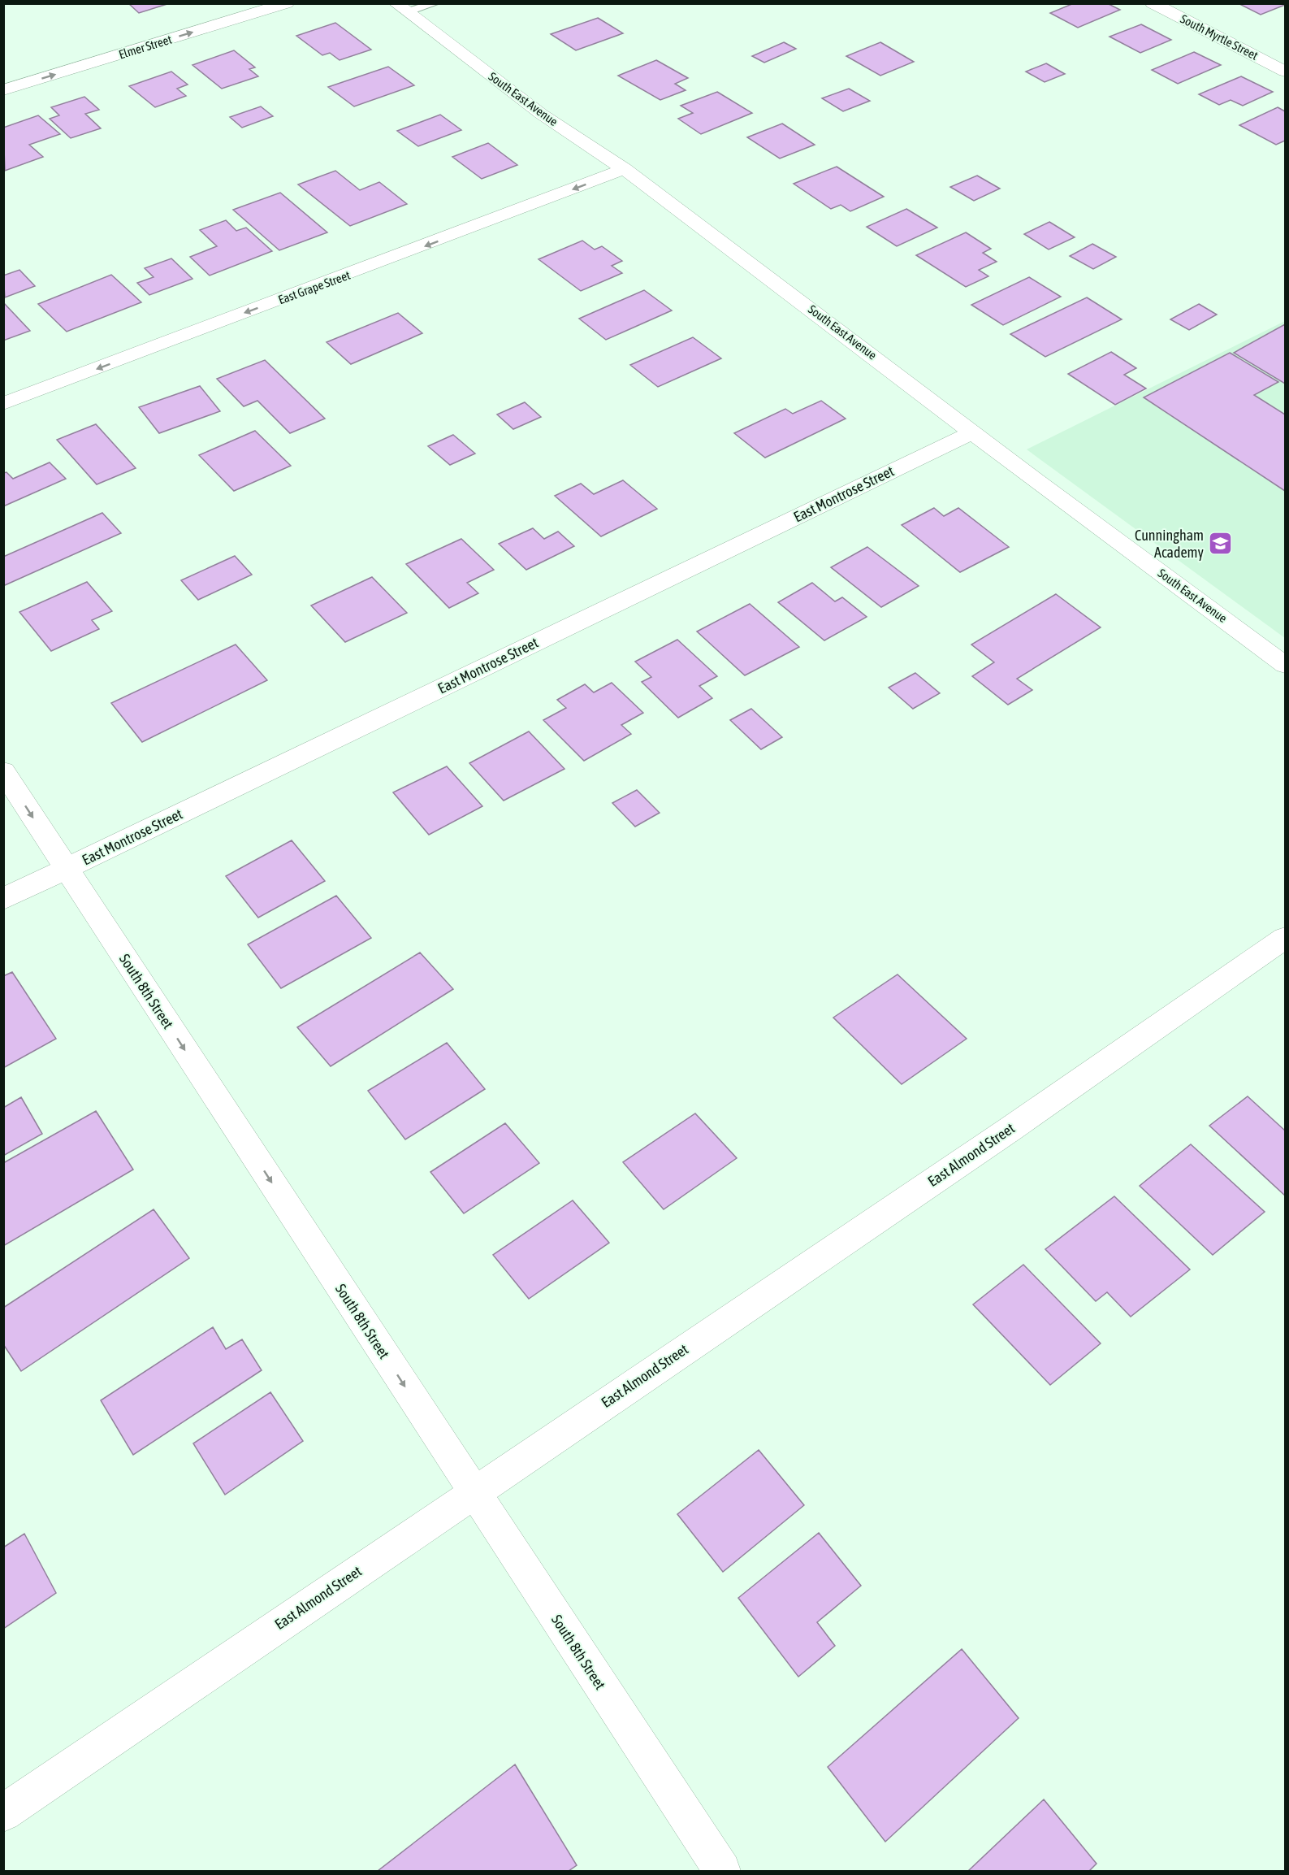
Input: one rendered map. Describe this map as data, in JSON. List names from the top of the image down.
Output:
{
  "streets": {
    "street": [
      "South Myrtle Street",
      "Elmer Street",
      "South East Avenue",
      "East Grape Street",
      "East Montrose Street",
      "South 8th Street",
      "East Almond Street"
    ]
  },
  "crossings": [
    ["South East Avenue", "East Grape Street"],
    ["South East Avenue", "East Montrose Street"],
    ["East Montrose Street", "South 8th Street"],
    ["South 8th Street", "East Almond Street"]
  ],
  "one_way": ["Elmer Street", "East Grape Street", "South 8th Street"],
  "places": {
    "school or university": ["Cunningham Academy"]
  }
}
